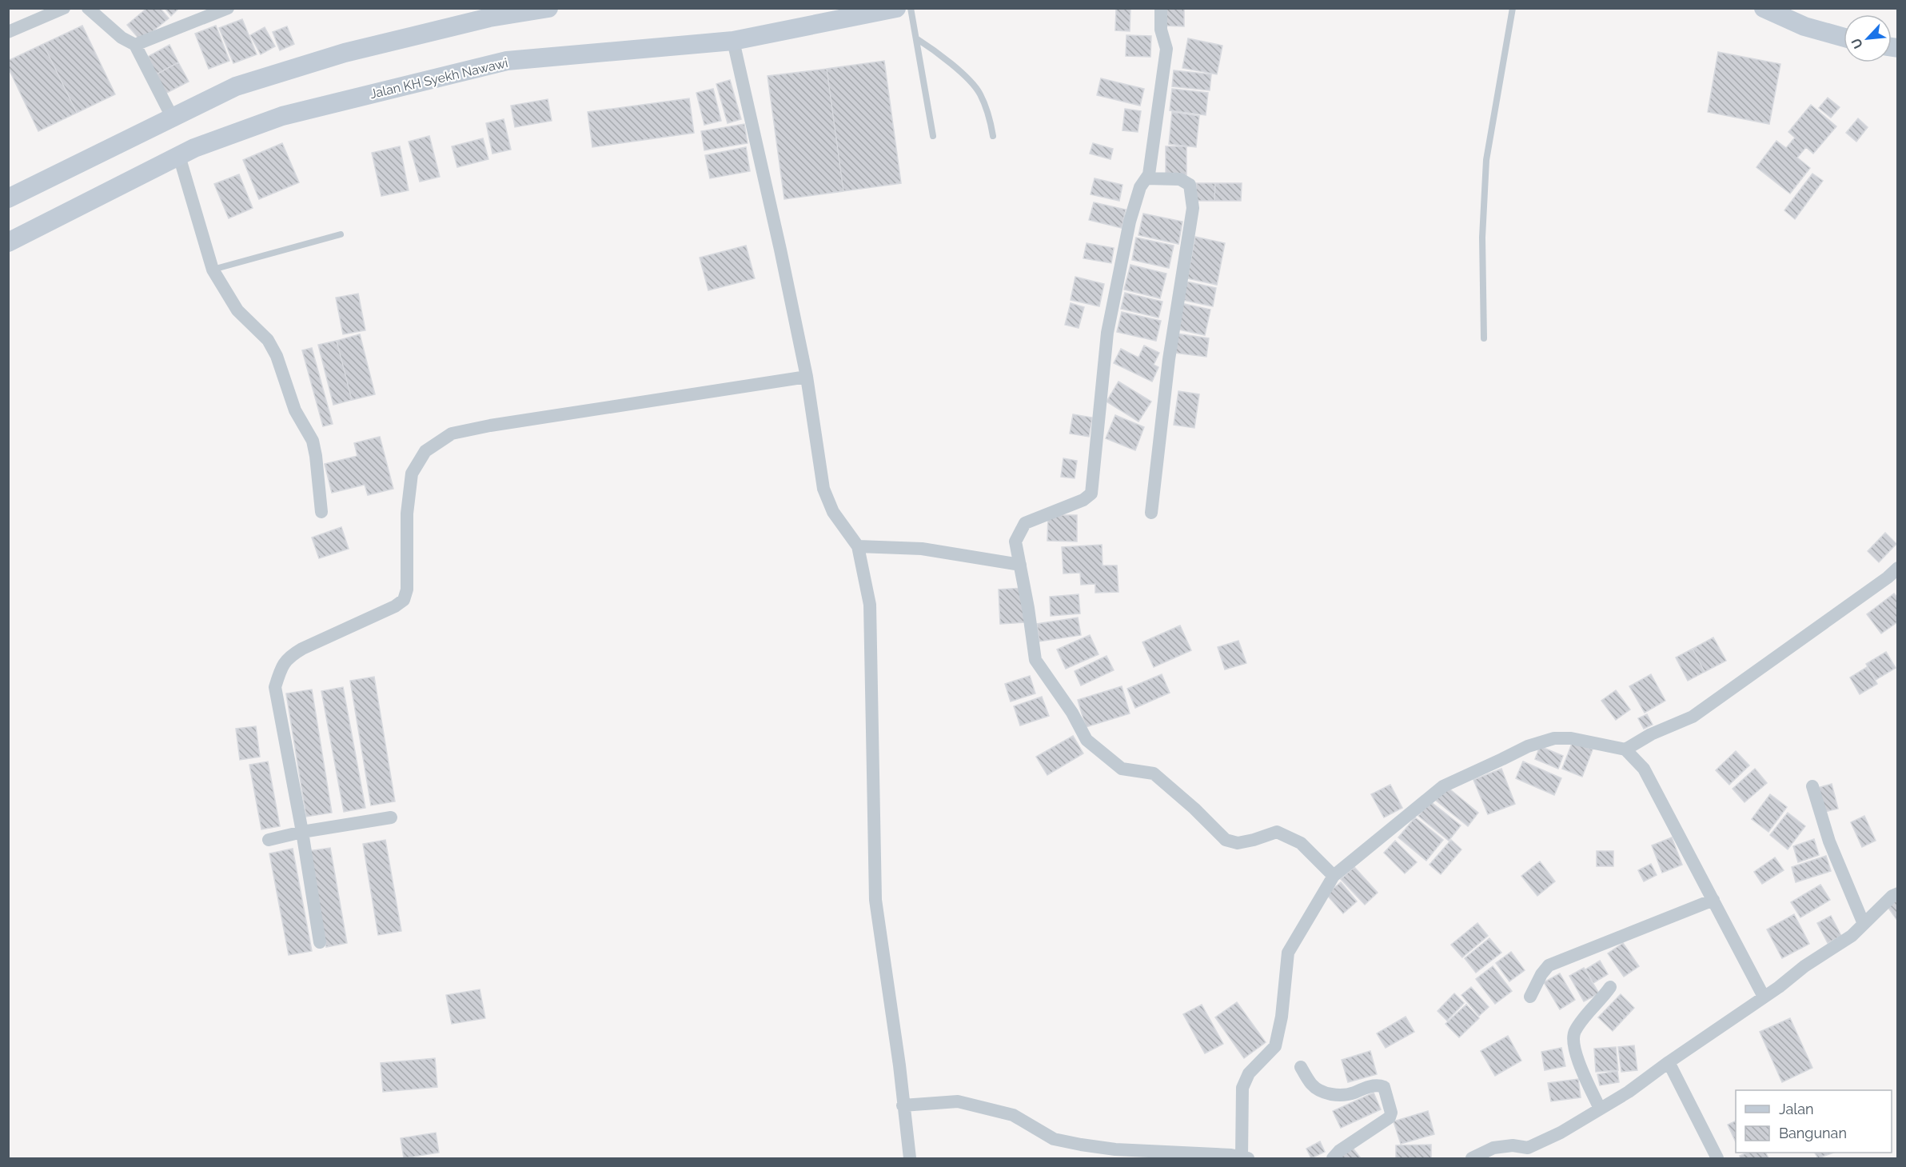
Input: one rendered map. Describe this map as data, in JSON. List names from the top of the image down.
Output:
{
  "streets": {
    "main road": ["Jalan KH Syekh Nawawi"]
  },
  "legend": ["Jalan", "Bangunan"],
  "north": "bottom left"
}
